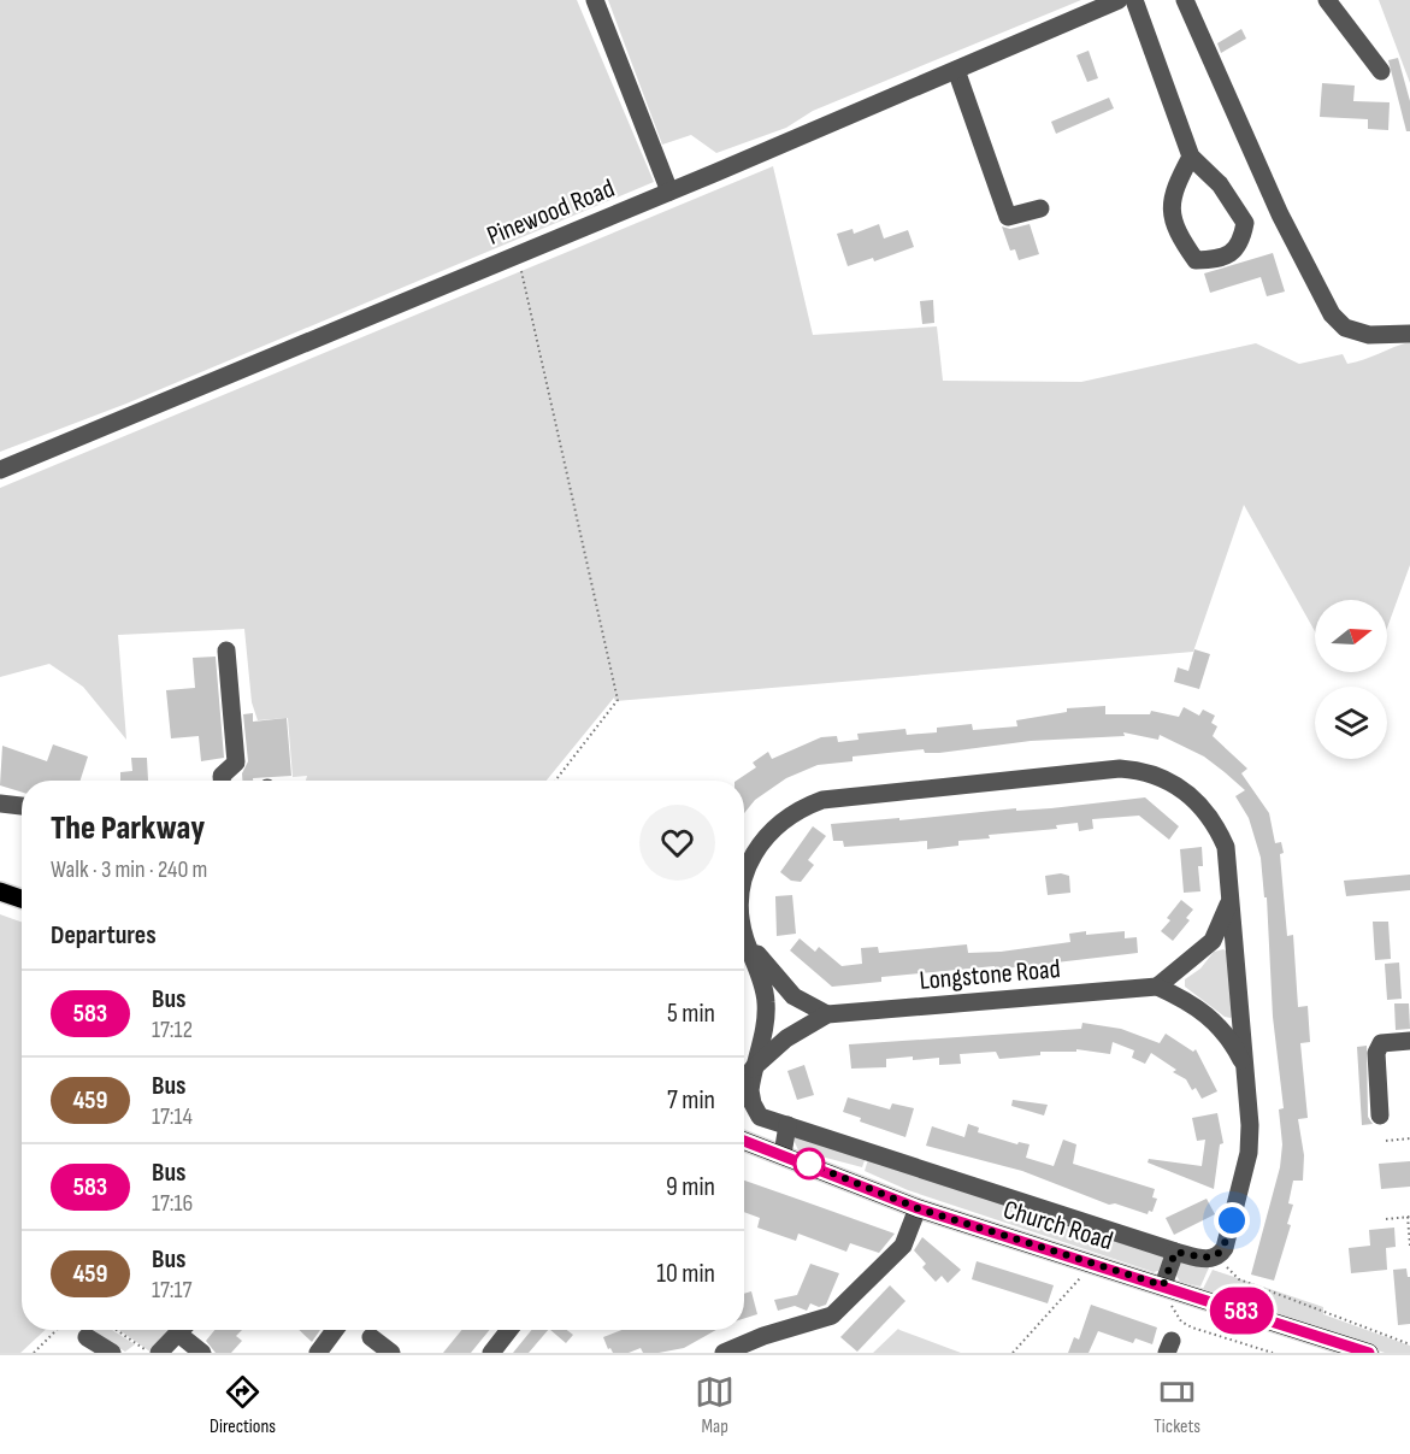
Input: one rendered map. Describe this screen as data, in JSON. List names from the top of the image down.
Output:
{
  "streets": {
    "main road": ["Church Road"],
    "street": ["Pinewood Road", "Longstone Road"]
  },
  "lines": ["bus line 583"],
  "north": "right",
  "page": {
    "on_map": "583",
    "heading": [
      ["The Parkway", "Walk · 3 min · 240 m"],
      "Departures"
    ],
    "list": [
      {
        "mark": "583",
        "name": "Bus",
        "note": "17:12",
        "value": "5 min"
      },
      {
        "mark": "459",
        "name": "Bus",
        "note": "17:14",
        "value": "7 min"
      },
      {
        "mark": "583",
        "name": "Bus",
        "note": "17:16",
        "value": "9 min"
      },
      {
        "mark": "459",
        "name": "Bus",
        "note": "17:17",
        "value": "10 min"
      }
    ],
    "tabs": ["Directions", "Map", "Tickets"]
  }
}
